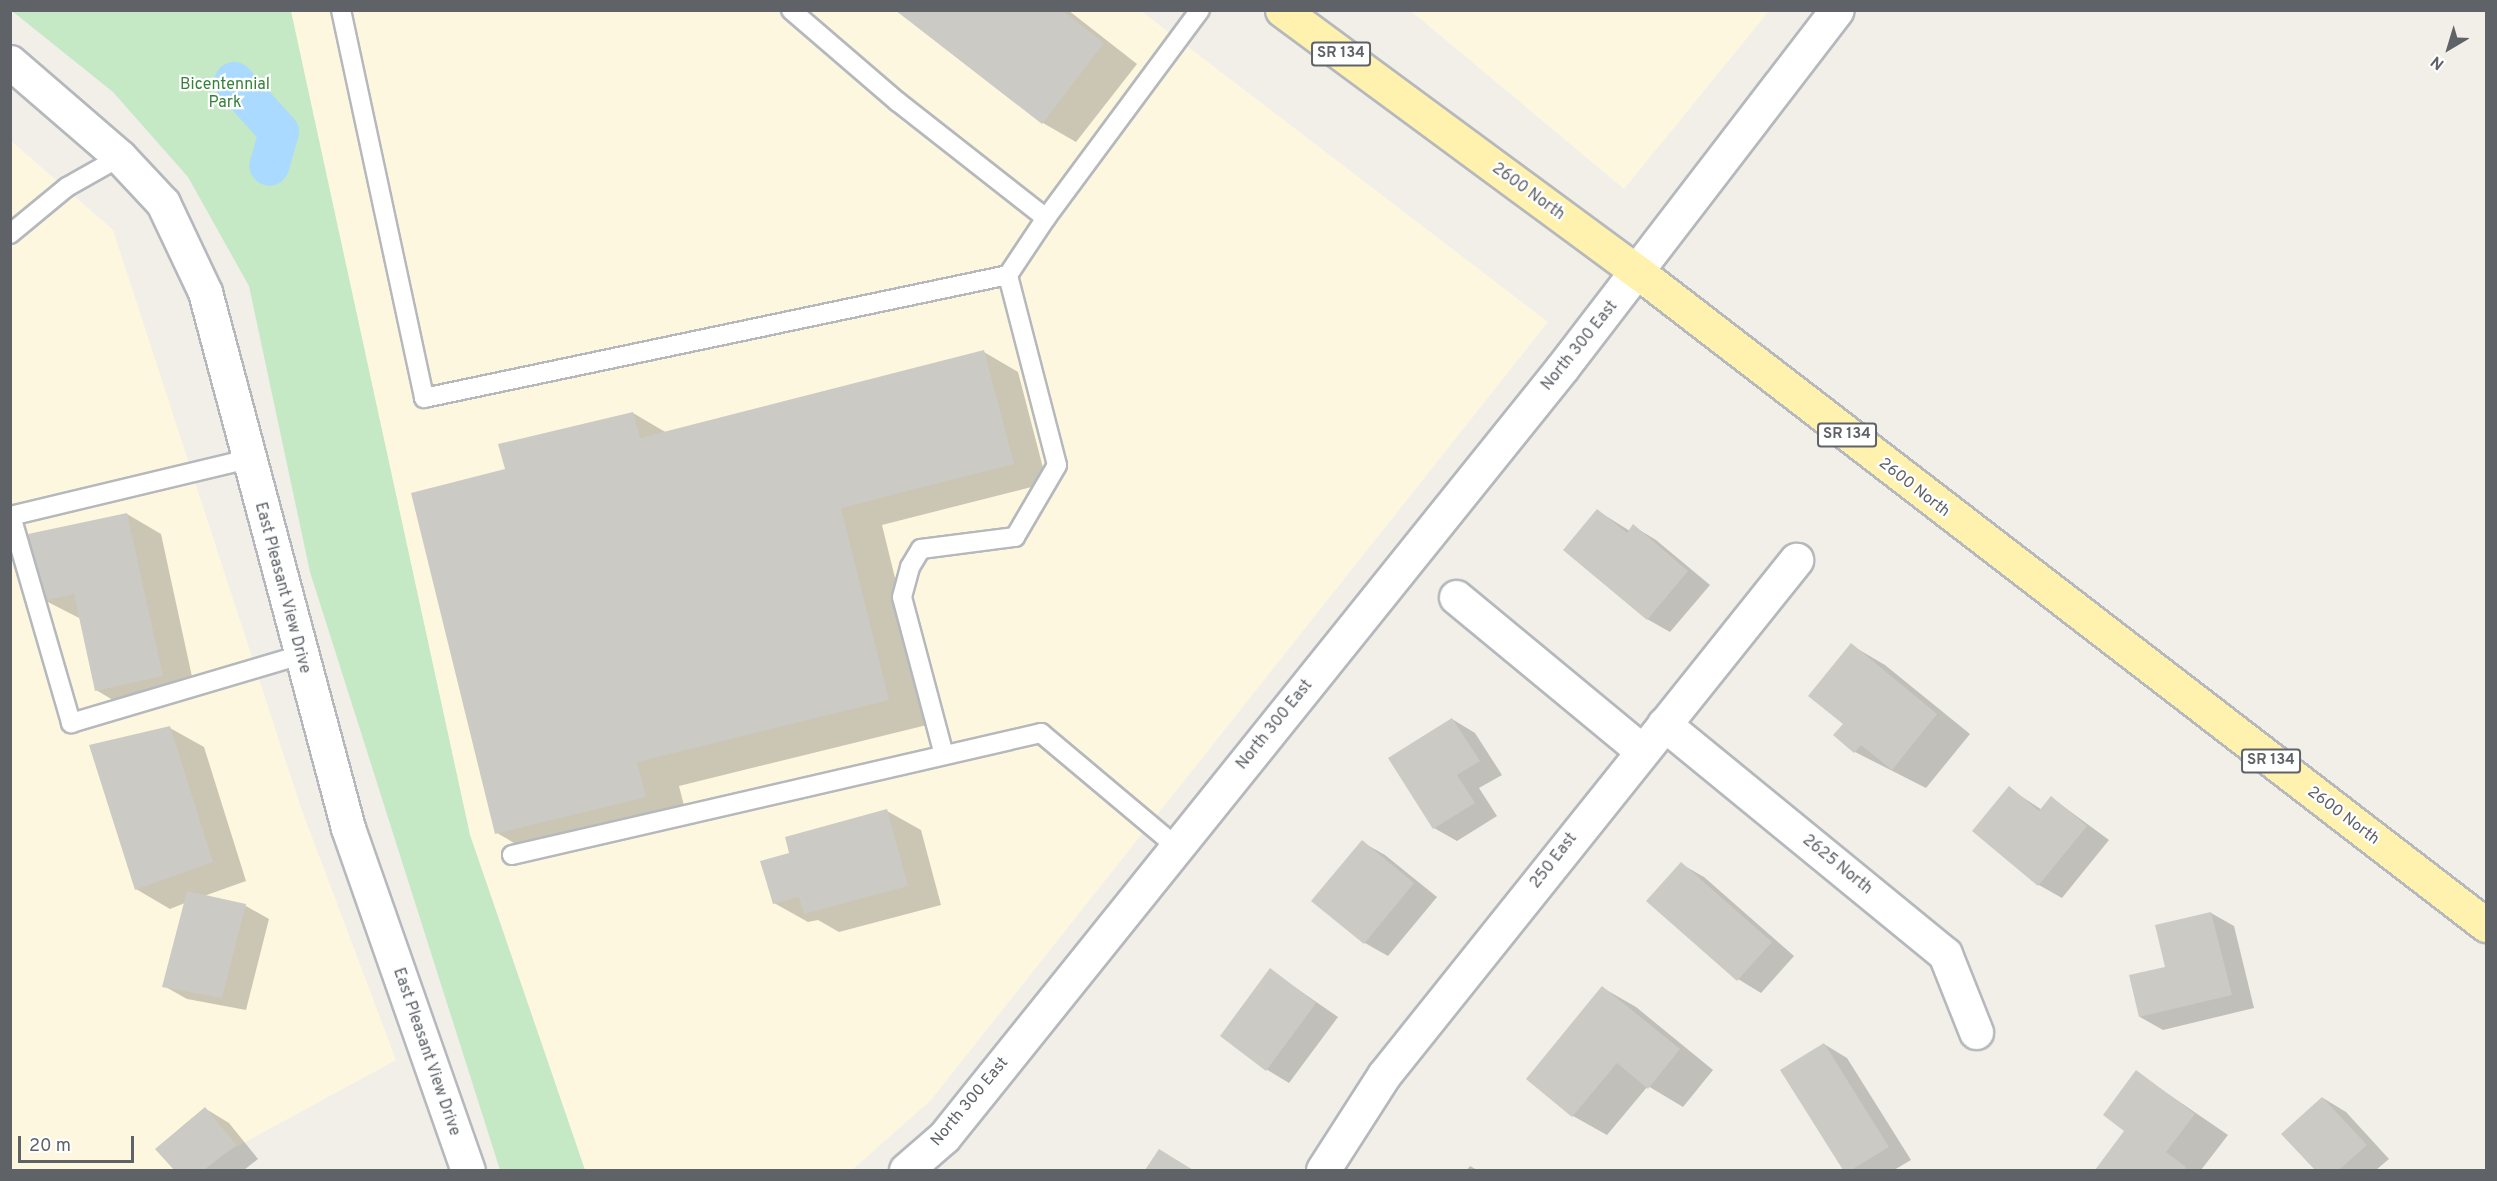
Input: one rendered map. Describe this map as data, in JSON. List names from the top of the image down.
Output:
{
  "streets": {
    "main road": ["SR 134", "2600 North"],
    "street": [
      "North 300 East",
      "East Pleasant View Drive",
      "250 East",
      "2625 North"
    ]
  },
  "crossings": [
    ["2600 North", "North 300 East"],
    ["250 East", "2625 North"]
  ],
  "parks": ["Bicentennial Park"],
  "scale_bar": "20 m",
  "north": "bottom left"
}
